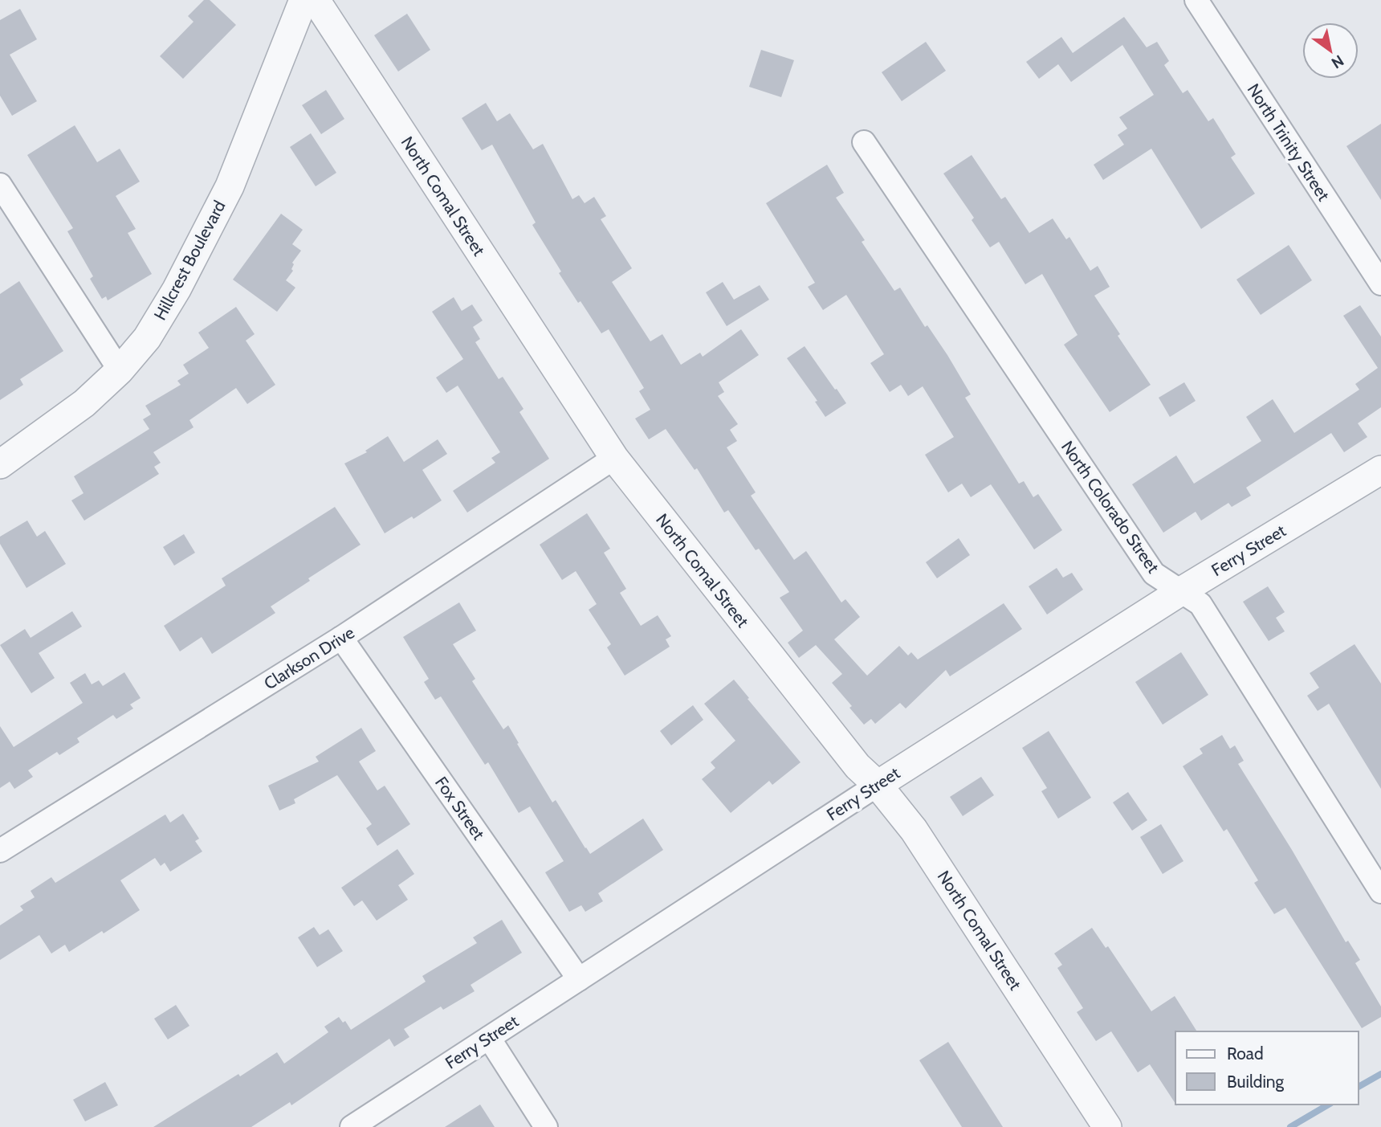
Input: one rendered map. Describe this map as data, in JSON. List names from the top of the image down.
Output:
{
  "streets": {
    "street": [
      "North Trinity Street",
      "North Comal Street",
      "Hillcrest Boulevard",
      "North Colorado Street",
      "Ferry Street",
      "Clarkson Drive",
      "Fox Street"
    ]
  },
  "crossings": [
    ["North Comal Street", "Ferry Street"],
    ["North Comal Street", "Clarkson Drive"],
    ["North Colorado Street", "Ferry Street"],
    ["Ferry Street", "Fox Street"],
    ["Clarkson Drive", "Fox Street"]
  ],
  "legend": ["Road", "Building"],
  "north": "bottom right"
}
